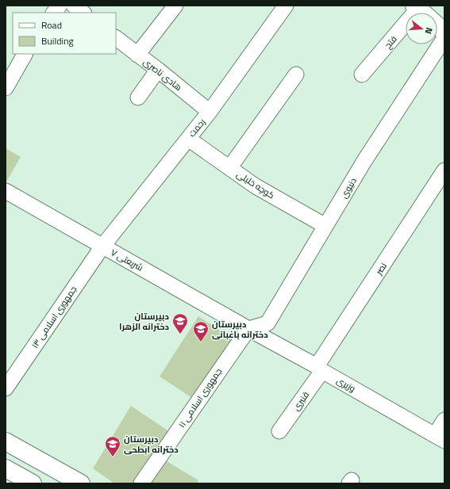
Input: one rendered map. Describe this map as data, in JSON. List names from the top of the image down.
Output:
{
  "streets": {
    "street": [
      "فتح",
      "هادی ناصری",
      "رحمت",
      "کوچه خلیلی",
      "دنیوی",
      "شریعتی ۷",
      "نصر",
      "جمهوری اسلامی ۱۳",
      "وزیری",
      "جمهوری اسلامی ۱۱",
      "قنبری"
    ]
  },
  "crossings": [
    ["هادی ناصری", "رحمت"],
    ["رحمت", "کوچه خلیلی"],
    ["رحمت", "شریعتی ۷"],
    ["رحمت", "جمهوری اسلامی ۱۳"],
    ["کوچه خلیلی", "دنیوی"],
    ["دنیوی", "شریعتی ۷"],
    ["دنیوی", "وزیری"],
    ["دنیوی", "جمهوری اسلامی ۱۱"],
    ["شریعتی ۷", "جمهوری اسلامی ۱۳"],
    ["شریعتی ۷", "وزیری"],
    ["شریعتی ۷", "جمهوری اسلامی ۱۱"],
    ["نصر", "وزیری"],
    ["نصر", "قنبری"],
    ["وزیری", "جمهوری اسلامی ۱۱"],
    ["وزیری", "قنبری"]
  ],
  "places": {
    "school or university": ["دبیرستان دخترانه الزهرا", "دبیرستان دخترانه باغبانی", "دبیرستان دخترانه ابطحی"]
  },
  "legend": ["Road", "Building"],
  "north": "right"
}
